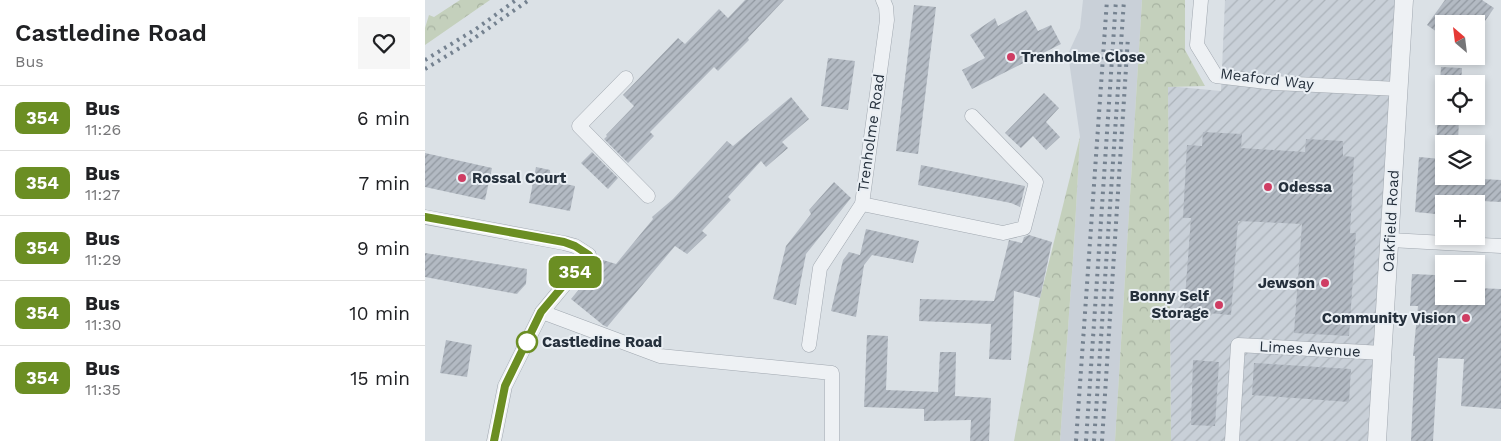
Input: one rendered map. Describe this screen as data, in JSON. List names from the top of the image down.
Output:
{
  "streets": {
    "street": [
      "Meaford Way",
      "Trenholme Road",
      "Oakfield Road",
      "Limes Avenue"
    ]
  },
  "crossings": [
    ["Meaford Way", "Oakfield Road"],
    ["Oakfield Road", "Limes Avenue"]
  ],
  "places": [
    "Trenholme Close",
    "Rossal Court",
    "Odessa",
    "Jewson",
    "Bonny Self Storage",
    "Community Vision",
    "Castledine Road"
  ],
  "lines": ["bus line 354"],
  "north": "top left",
  "page": {
    "heading": ["Castledine Road", "Bus"],
    "on_map": "354",
    "map_buttons": ["+", "−"],
    "list": [
      {
        "mark": "354",
        "name": "Bus",
        "note": "11:26",
        "value": "6 min"
      },
      {
        "mark": "354",
        "name": "Bus",
        "note": "11:27",
        "value": "7 min"
      },
      {
        "mark": "354",
        "name": "Bus",
        "note": "11:29",
        "value": "9 min"
      },
      {
        "mark": "354",
        "name": "Bus",
        "note": "11:30",
        "value": "10 min"
      },
      {
        "mark": "354",
        "name": "Bus",
        "note": "11:35",
        "value": "15 min"
      }
    ]
  }
}
